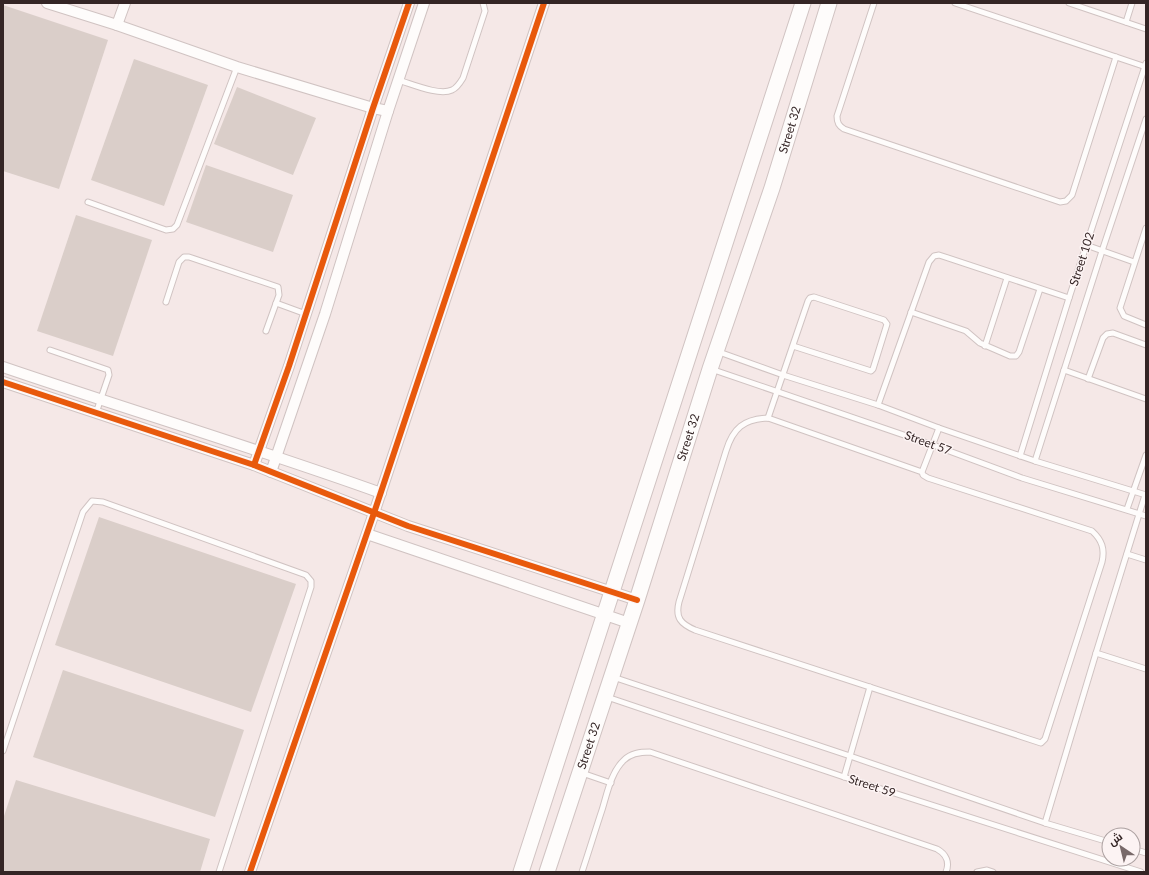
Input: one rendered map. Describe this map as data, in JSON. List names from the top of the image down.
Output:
{
  "streets": {
    "main road": ["Street 32"],
    "lane": ["Street 102", "Street 57", "Street 59"]
  },
  "crossings": [
    ["Street 32", "Street 57"],
    ["Street 32", "Street 59"],
    ["Street 102", "Street 57"]
  ],
  "north": "top left"
}
